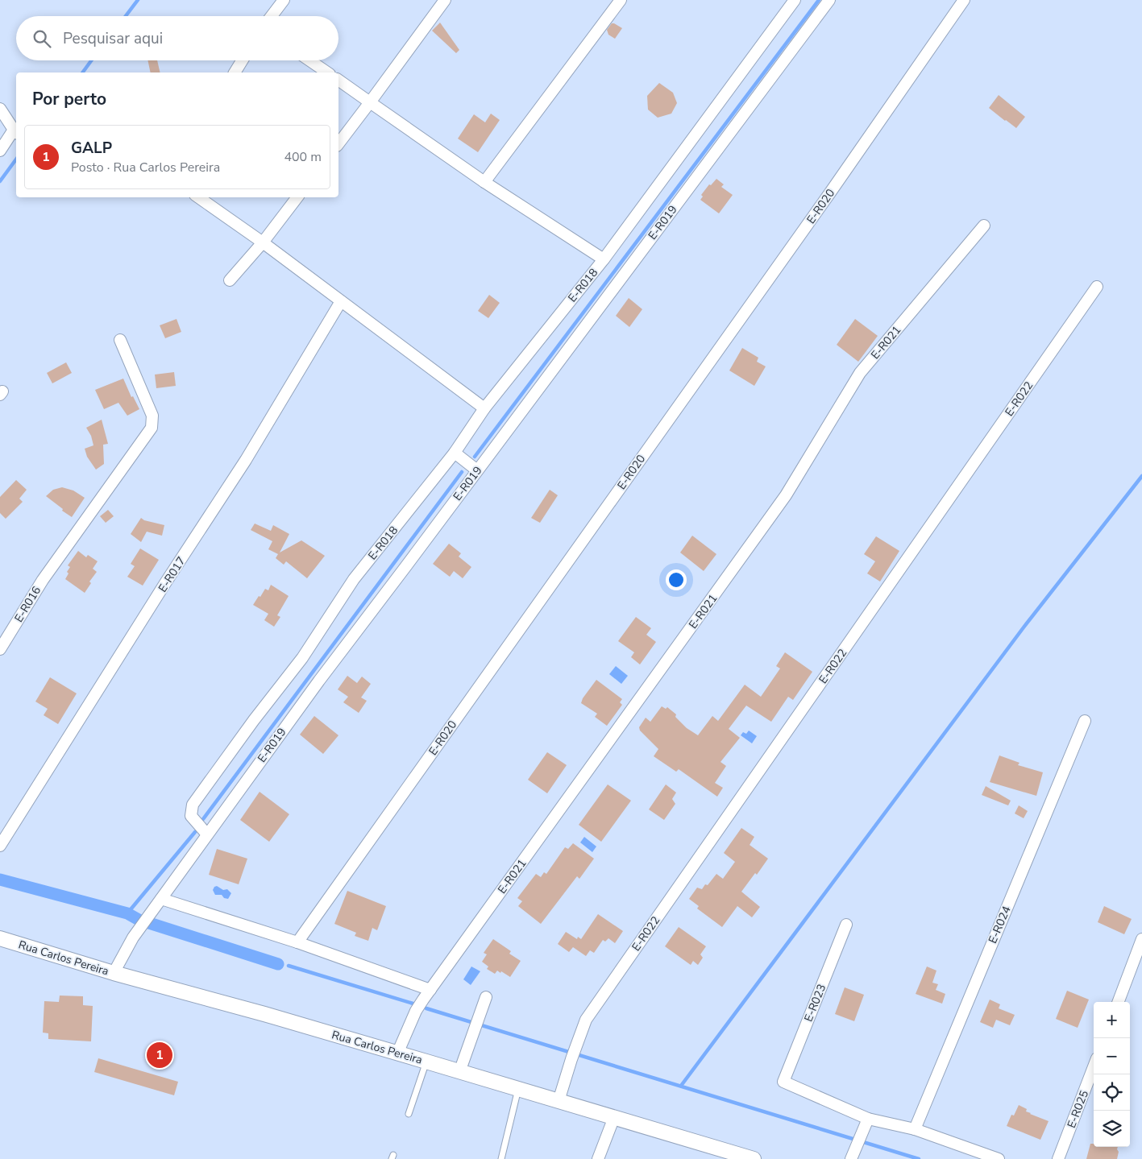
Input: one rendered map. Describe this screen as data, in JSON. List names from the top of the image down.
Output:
{
  "streets": {
    "street": [
      "E-R020",
      "E-R019",
      "E-R018",
      "E-R021",
      "E-R022",
      "E-R017",
      "E-R016",
      "E-R024",
      "Rua Carlos Pereira",
      "E-R023",
      "E-R025"
    ]
  },
  "crossings": [
    ["E-R019", "E-R018"],
    ["E-R019", "Rua Carlos Pereira"],
    ["E-R021", "Rua Carlos Pereira"],
    ["E-R022", "Rua Carlos Pereira"]
  ],
  "page": {
    "search": "Pesquisar aqui",
    "heading": "Por perto",
    "list": [
      {
        "mark": "1",
        "name": "GALP",
        "note": "Posto · Rua Carlos Pereira",
        "value": "400 m"
      }
    ],
    "map_buttons": ["+", "−"],
    "pins": "1"
  }
}
